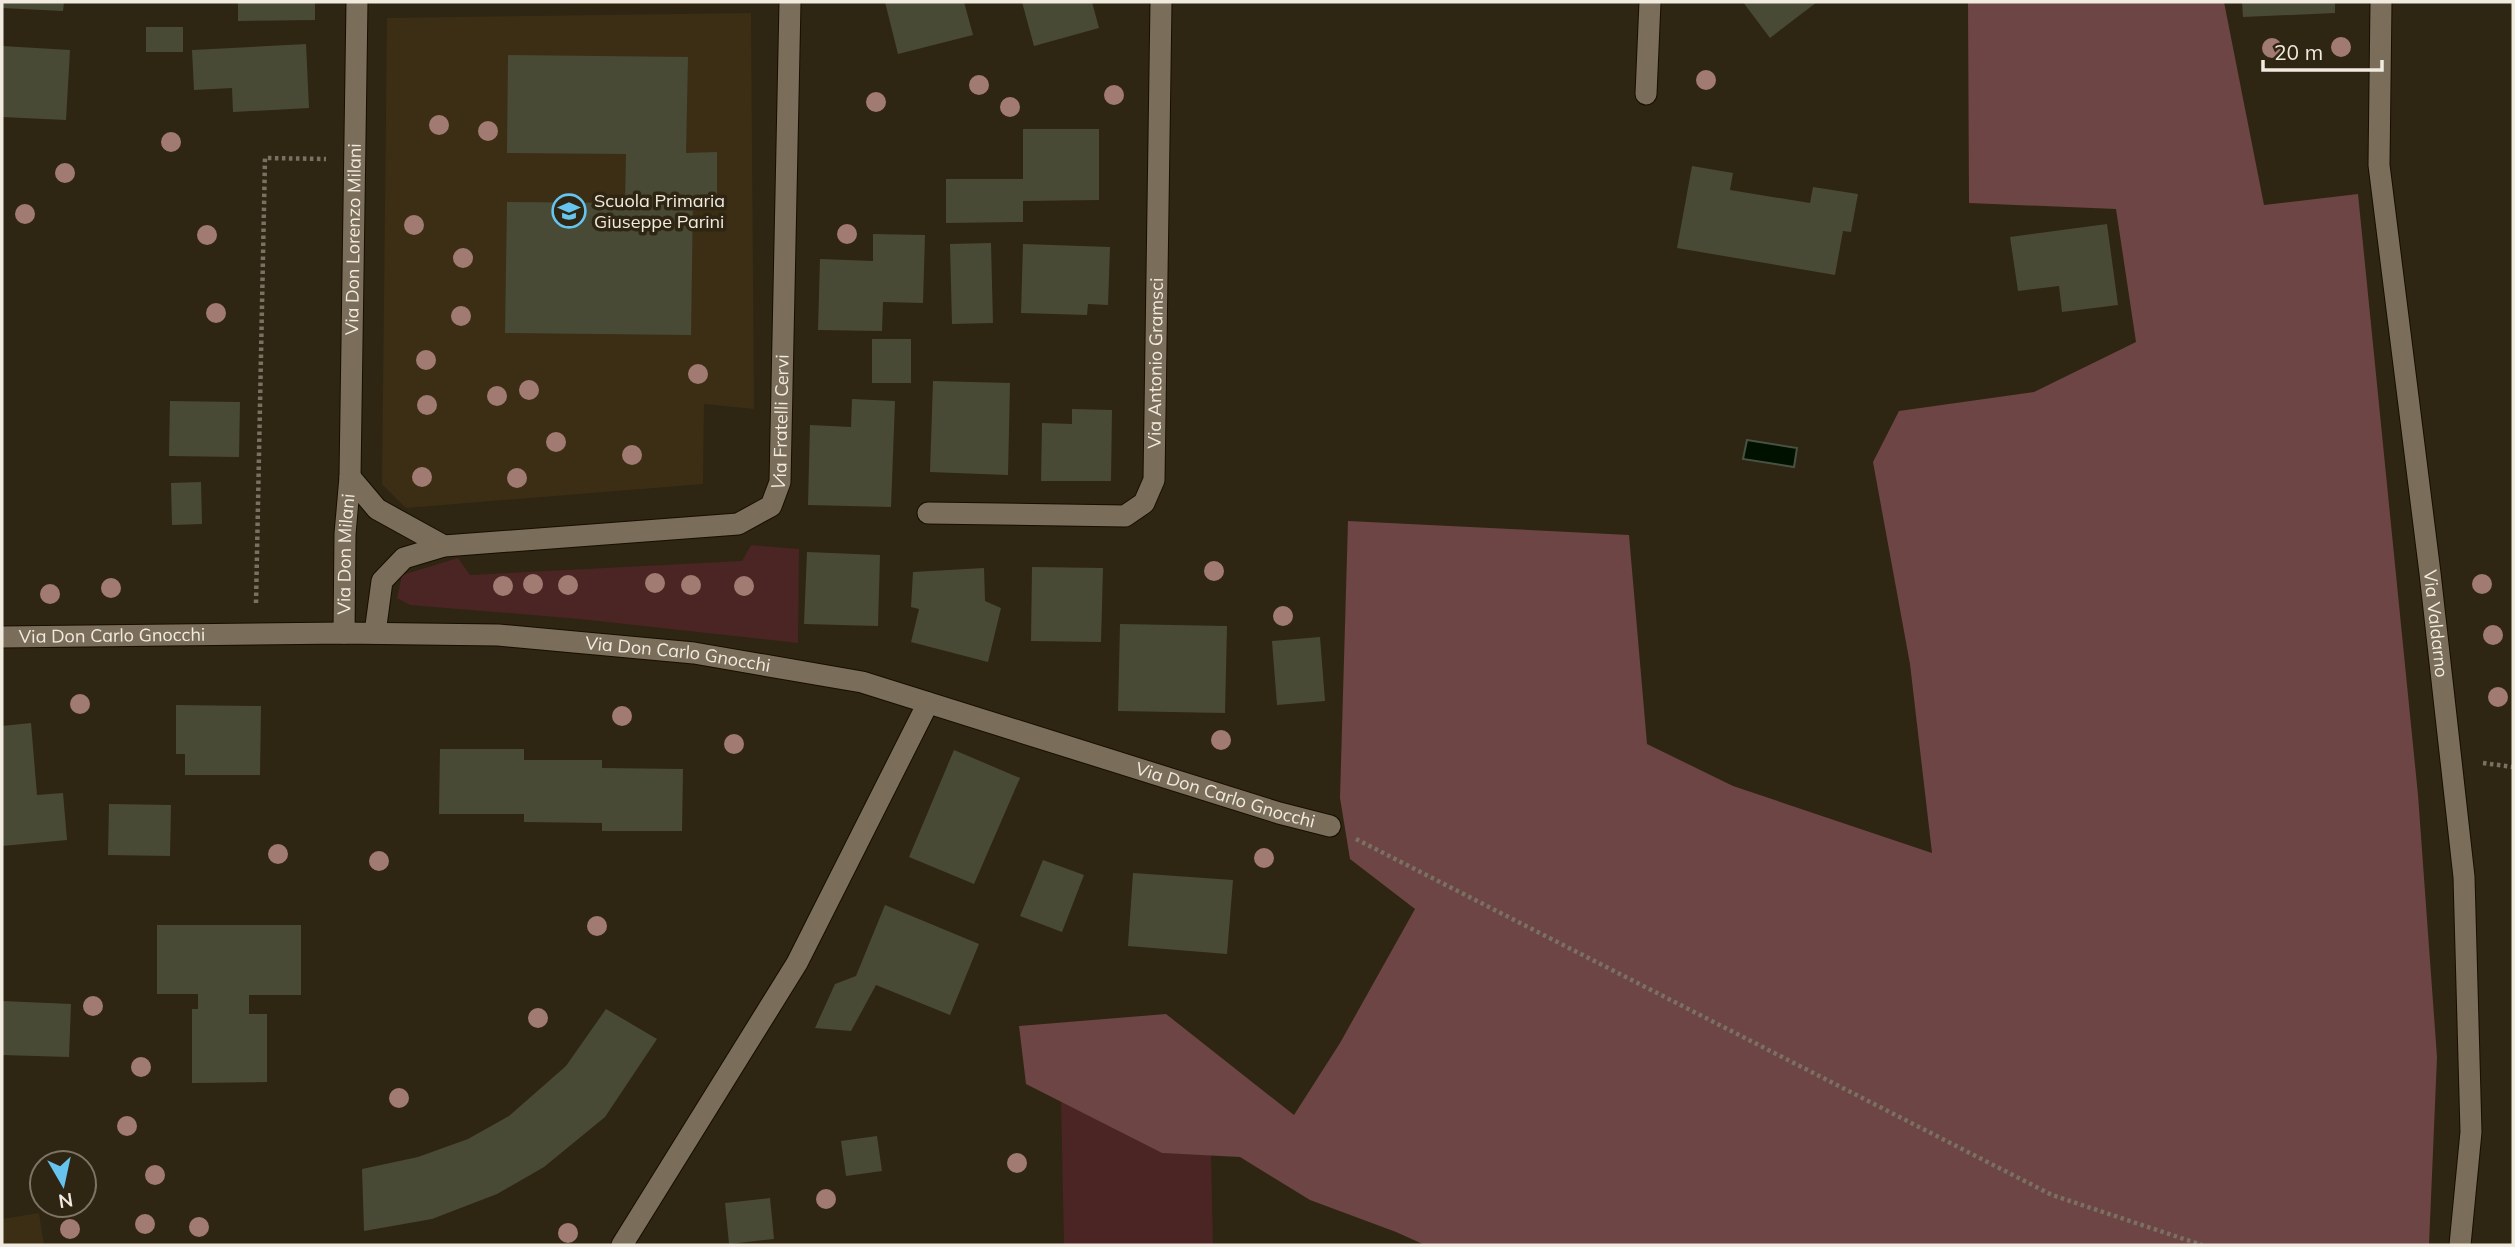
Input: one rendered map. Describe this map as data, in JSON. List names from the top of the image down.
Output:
{
  "streets": {
    "street": [
      "Via Don Lorenzo Milani",
      "Via Antonio Gramsci",
      "Via Fratelli Cervi",
      "Via Don Milani",
      "Via Valdarno",
      "Via Don Carlo Gnocchi"
    ]
  },
  "crossings": [
    ["Via Don Lorenzo Milani", "Via Don Milani"],
    ["Via Fratelli Cervi", "Via Don Carlo Gnocchi"],
    ["Via Don Milani", "Via Don Carlo Gnocchi"]
  ],
  "places": {
    "school or university": ["Scuola Primaria Giuseppe Parini"]
  },
  "scale_bar": "20 m",
  "north": "bottom"
}
